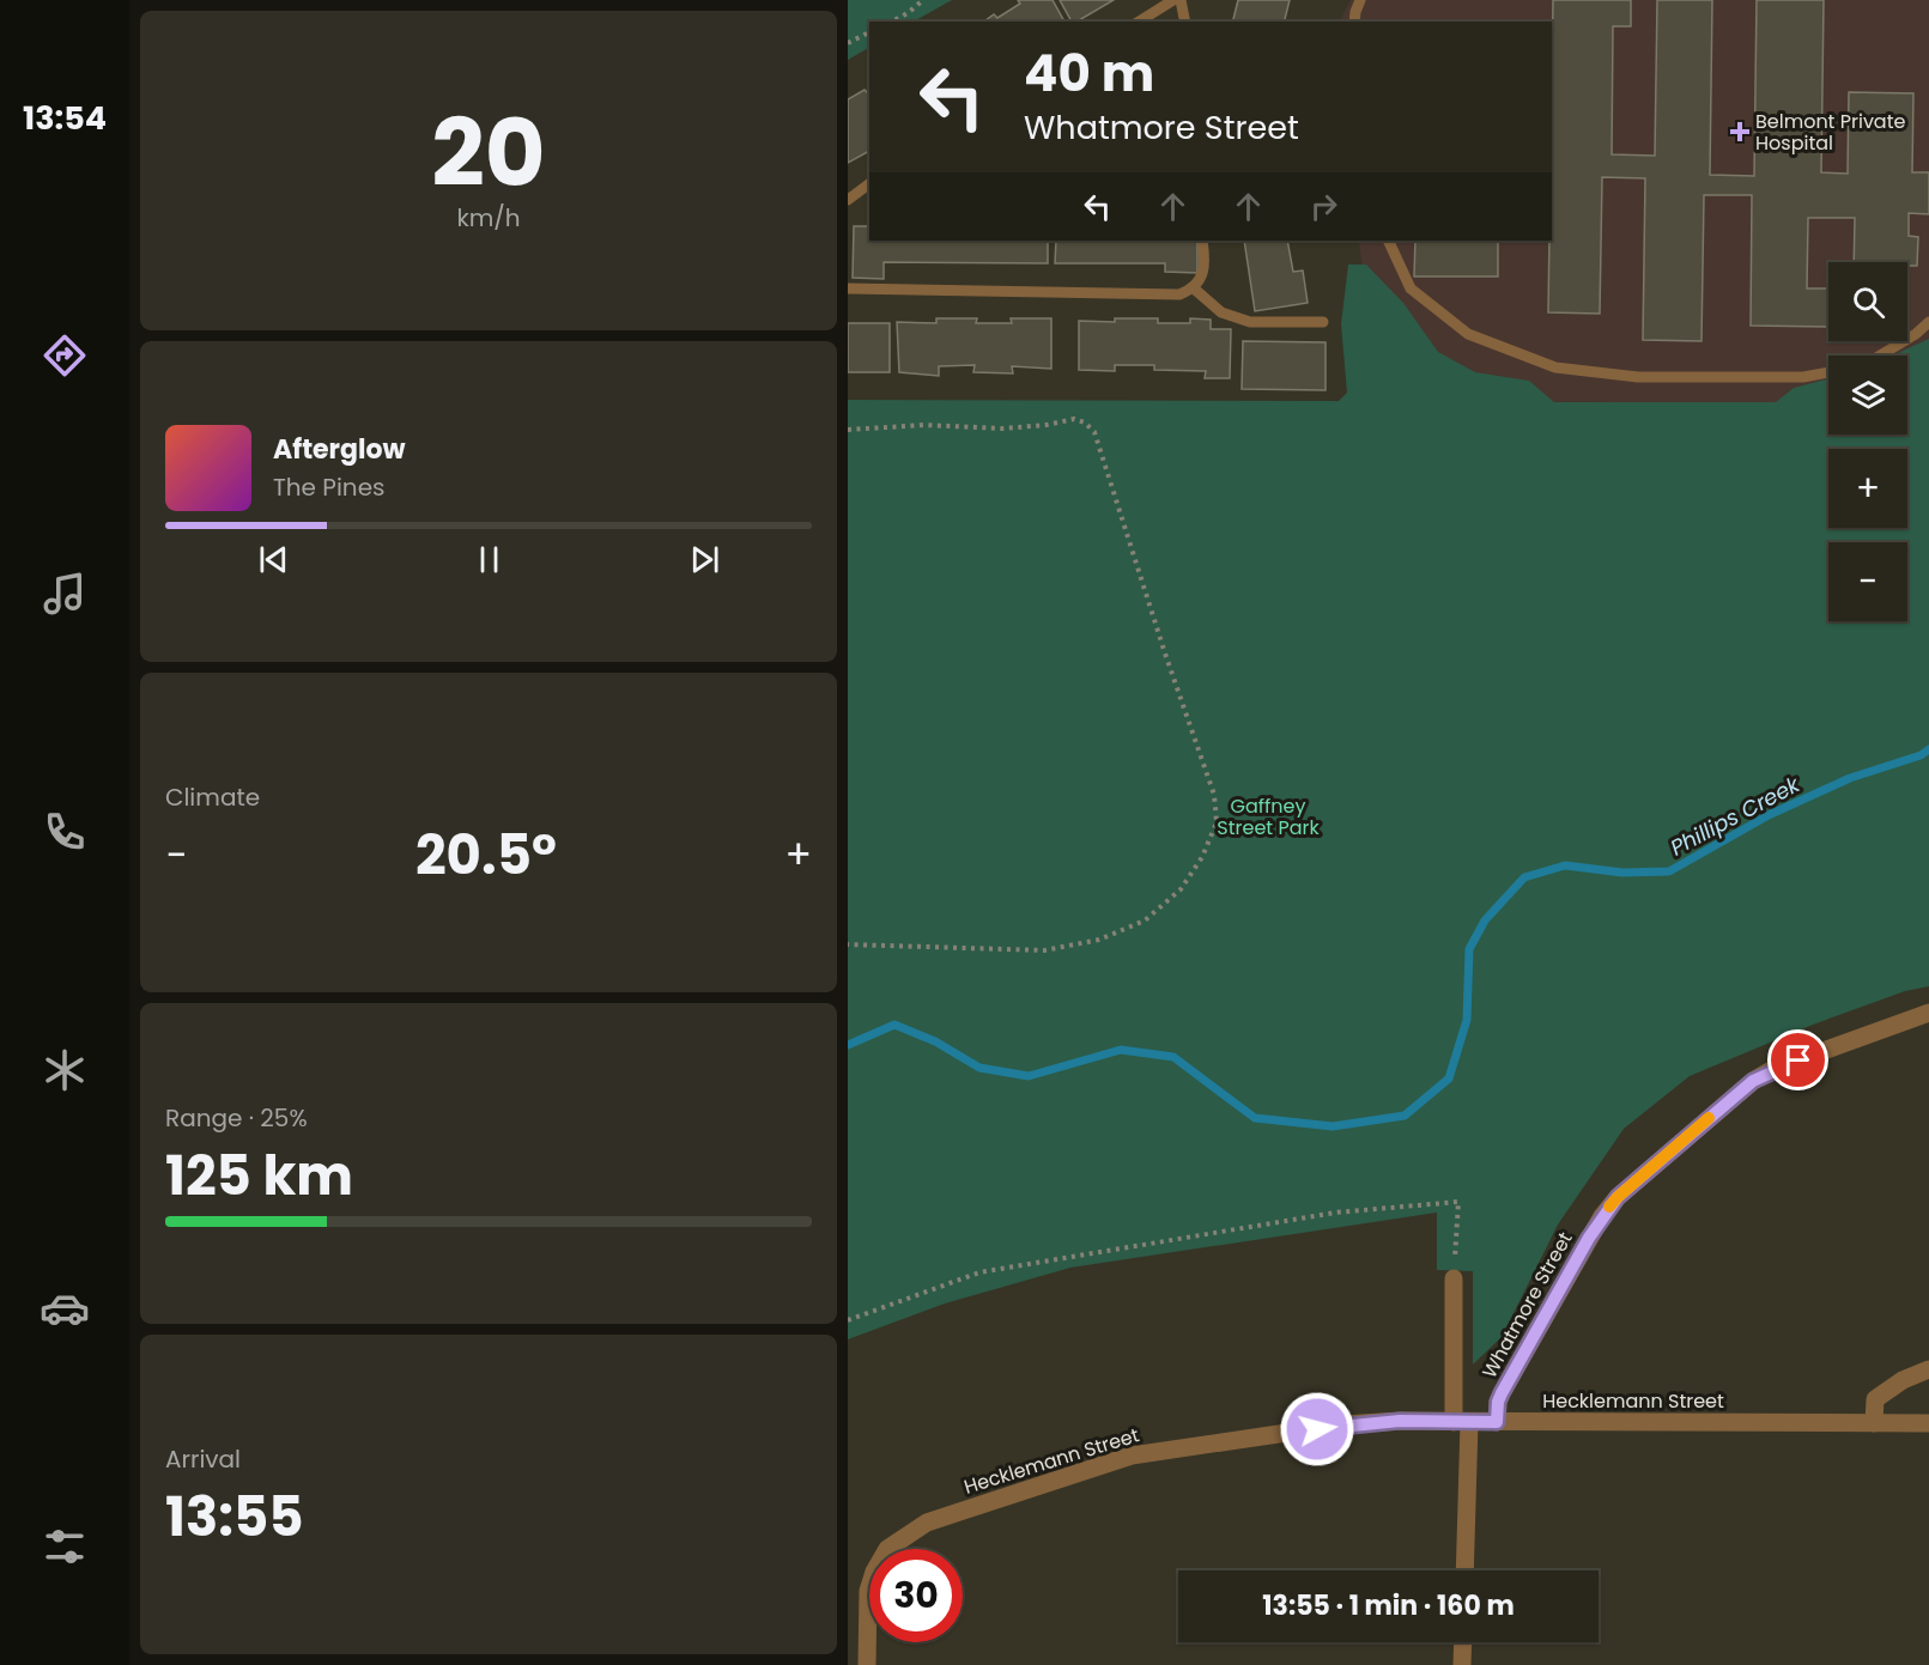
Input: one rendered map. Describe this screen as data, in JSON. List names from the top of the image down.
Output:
{
  "streets": {
    "street": ["Whatmore Street", "Hecklemann Street"]
  },
  "crossings": [
    ["Whatmore Street", "Hecklemann Street"]
  ],
  "water": ["Phillips Creek"],
  "parks": ["Gaffney Street Park"],
  "places": {
    "health": ["Belmont Private Hospital"]
  },
  "page": {
    "tabs": "13:54",
    "tile": [
      ["20", "km/h"],
      "Climate",
      ["Range · 25%", "125 km"],
      ["Arrival", "13:55"]
    ],
    "turn": ["40 m", "Whatmore Street"],
    "map_buttons": ["+", "−"],
    "song": ["Afterglow", "The Pines"],
    "heat": ["−", "20.5°", "+"],
    "limit": "30",
    "trip": "13:55 · 1 min · 160 m"
  }
}
